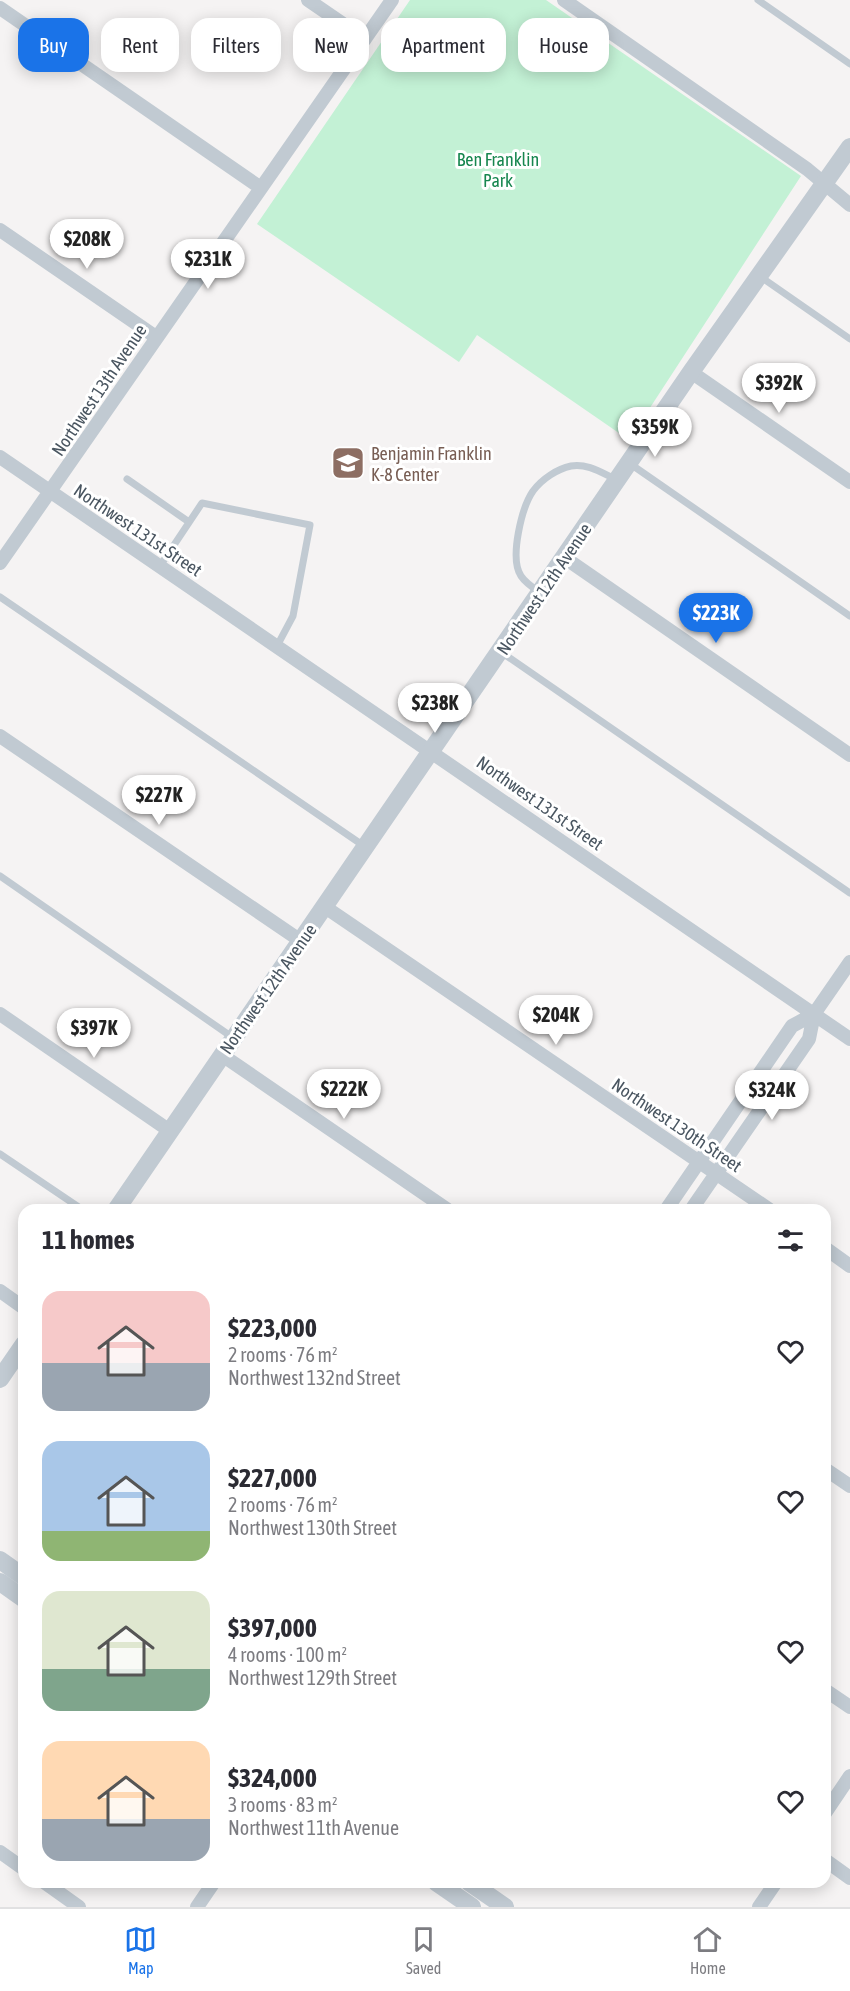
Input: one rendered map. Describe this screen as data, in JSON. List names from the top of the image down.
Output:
{
  "streets": {
    "street": [
      "Northwest 13th Avenue",
      "Northwest 131st Street",
      "Northwest 12th Avenue",
      "Northwest 130th Street"
    ]
  },
  "crossings": [
    ["Northwest 13th Avenue", "Northwest 131st Street"],
    ["Northwest 131st Street", "Northwest 12th Avenue"],
    ["Northwest 12th Avenue", "Northwest 130th Street"]
  ],
  "parks": ["Ben Franklin Park"],
  "places": {
    "school or university": ["Benjamin Franklin K-8 Center"]
  },
  "page": {
    "chip": [
      "Buy",
      "Rent",
      "Filters",
      "New",
      "Apartment",
      "House"
    ],
    "price": [
      "$208K",
      "$231K",
      "$392K",
      "$359K",
      "$223K",
      "$238K",
      "$227K",
      "$204K",
      "$397K",
      "$222K",
      "$324K"
    ],
    "heading": "11 homes",
    "list": [
      {
        "name": "$223,000",
        "note": "2 rooms · 76 m² · Northwest 132nd Street"
      },
      {
        "name": "$227,000",
        "note": "2 rooms · 76 m² · Northwest 130th Street"
      },
      {
        "name": "$397,000",
        "note": "4 rooms · 100 m² · Northwest 129th Street"
      },
      {
        "name": "$324,000",
        "note": "3 rooms · 83 m² · Northwest 11th Avenue"
      }
    ],
    "tabs": ["Map", "Saved", "Home"]
  }
}
